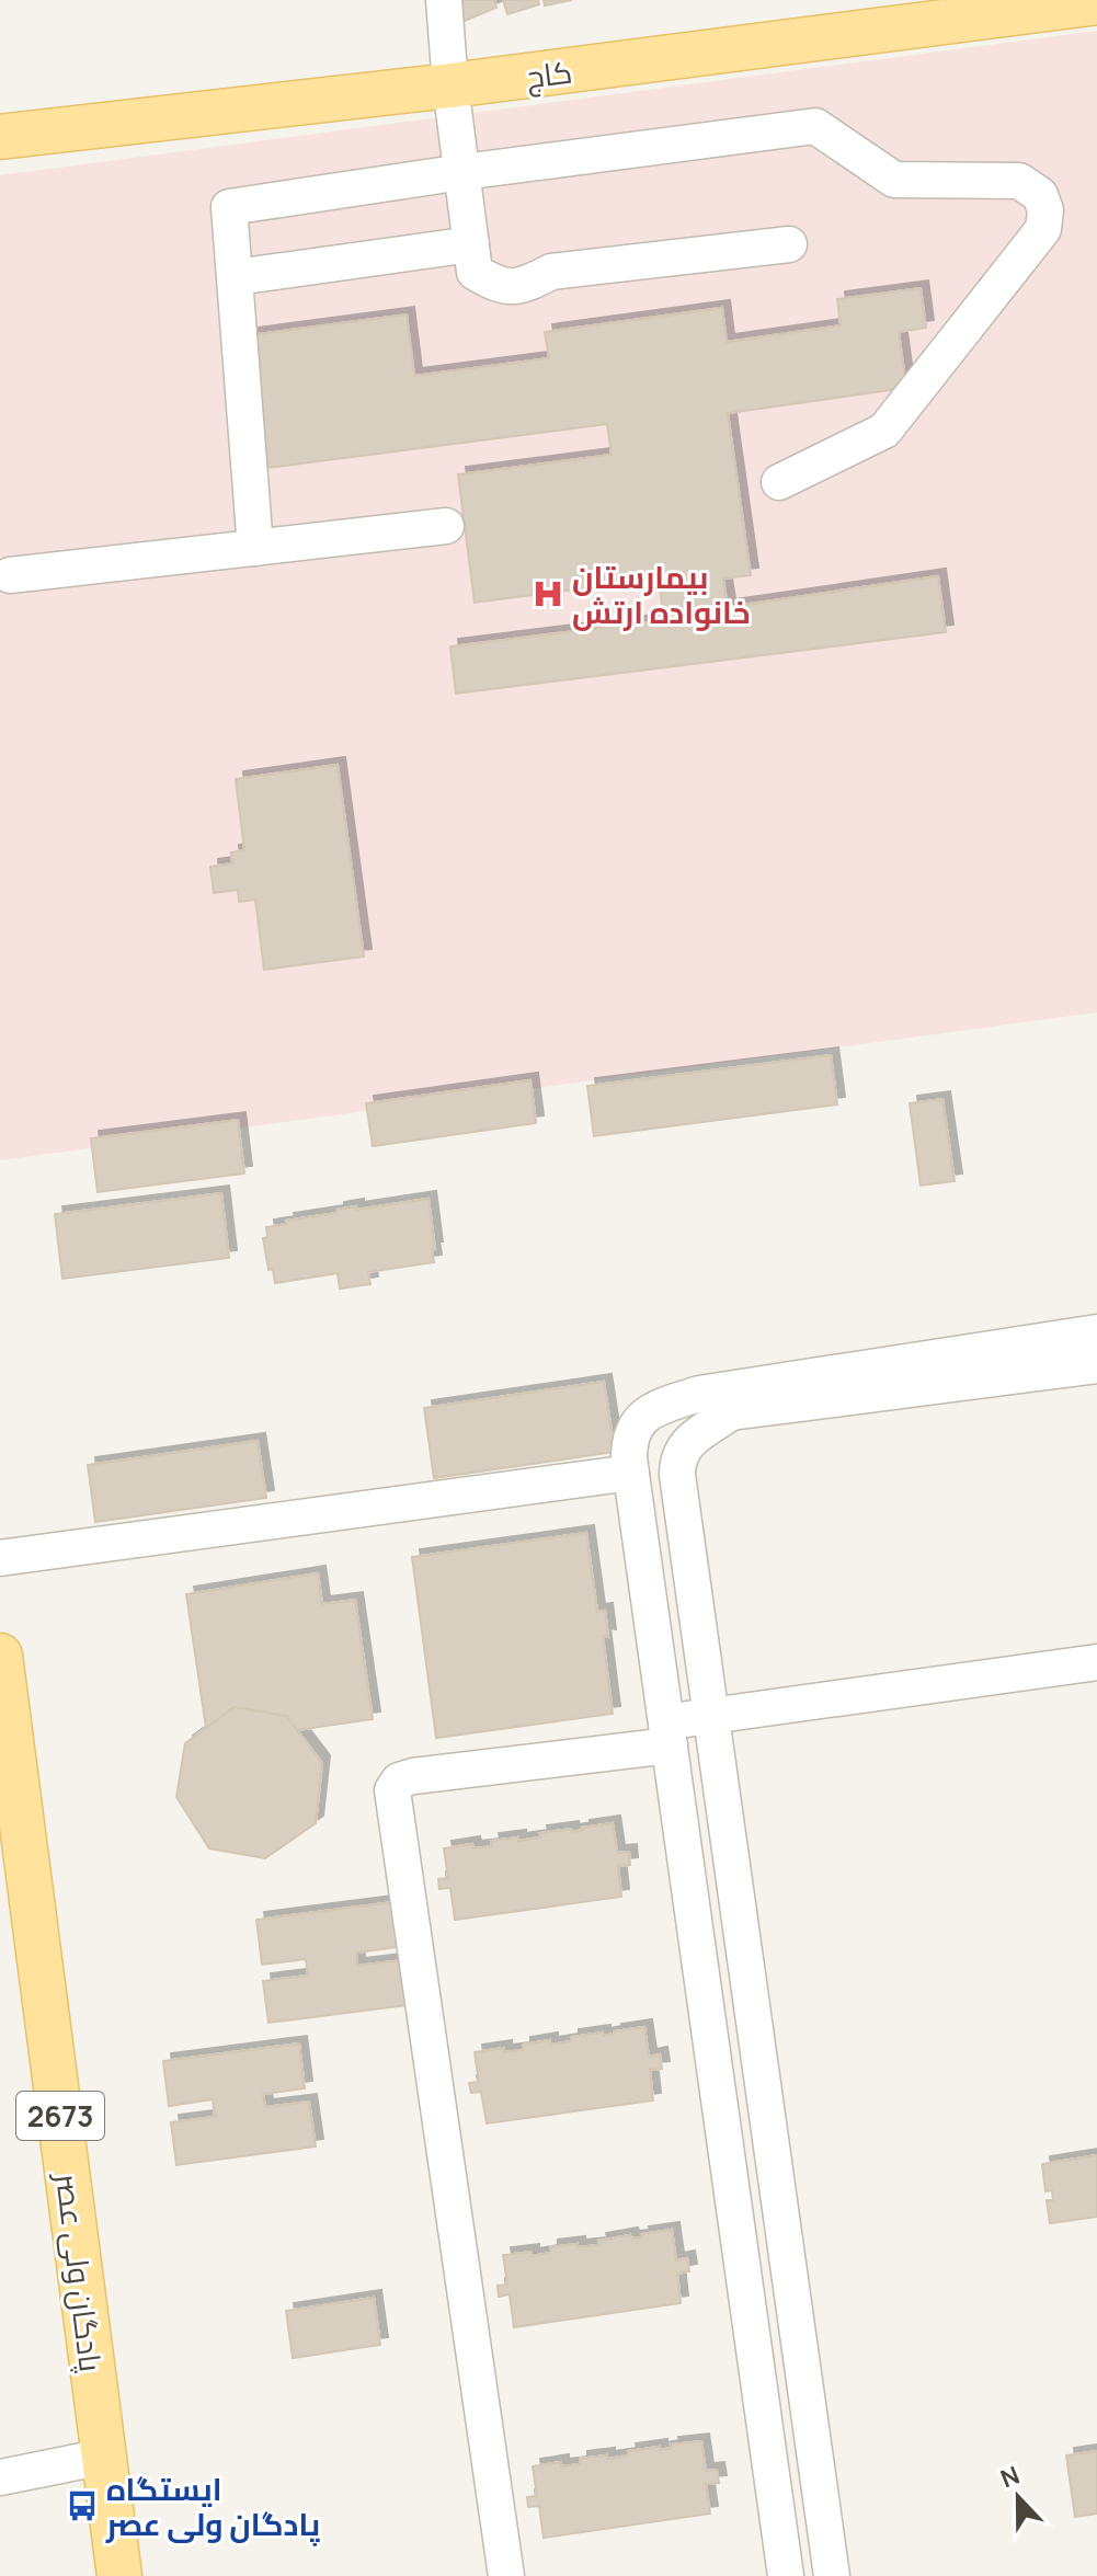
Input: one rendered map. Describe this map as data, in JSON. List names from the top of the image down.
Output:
{
  "streets": {
    "main road": ["کاج", "2673", "پادگان ولی عصر"]
  },
  "places": {
    "hospital": ["بیمارستان خانواده ارتش"],
    "bus stop": ["ایستگاه پادگان ولی عصر"]
  },
  "north": "top"
}
